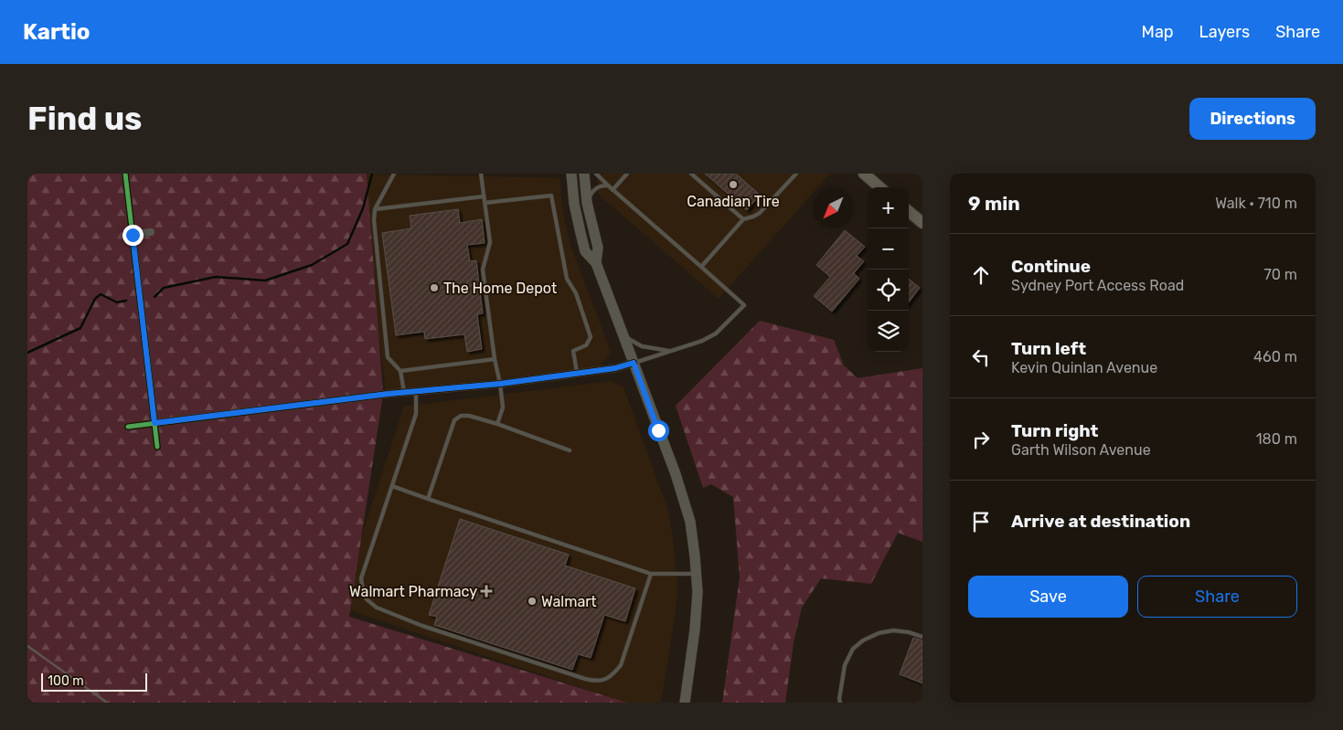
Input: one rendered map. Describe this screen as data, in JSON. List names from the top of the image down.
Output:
{
  "places": {
    "other": ["Canadian Tire", "The Home Depot", "Walmart"],
    "health": ["Walmart Pharmacy"]
  },
  "scale_bar": "100 m",
  "north": "bottom left",
  "page": {
    "header": "Kartio",
    "nav": ["Map", "Layers", "Share"],
    "buttons": [
      "Directions",
      ["Save", "Share"]
    ],
    "title": "Find us",
    "heading": ["9 min", "Walk · 710 m"],
    "map_buttons": ["+", "−"],
    "list": [
      ["Continue", "Sydney Port Access Road", "70 m"],
      ["Turn left", "Kevin Quinlan Avenue", "460 m"],
      ["Turn right", "Garth Wilson Avenue", "180 m"],
      "Arrive at destination"
    ],
    "scale": "100 m"
  }
}
